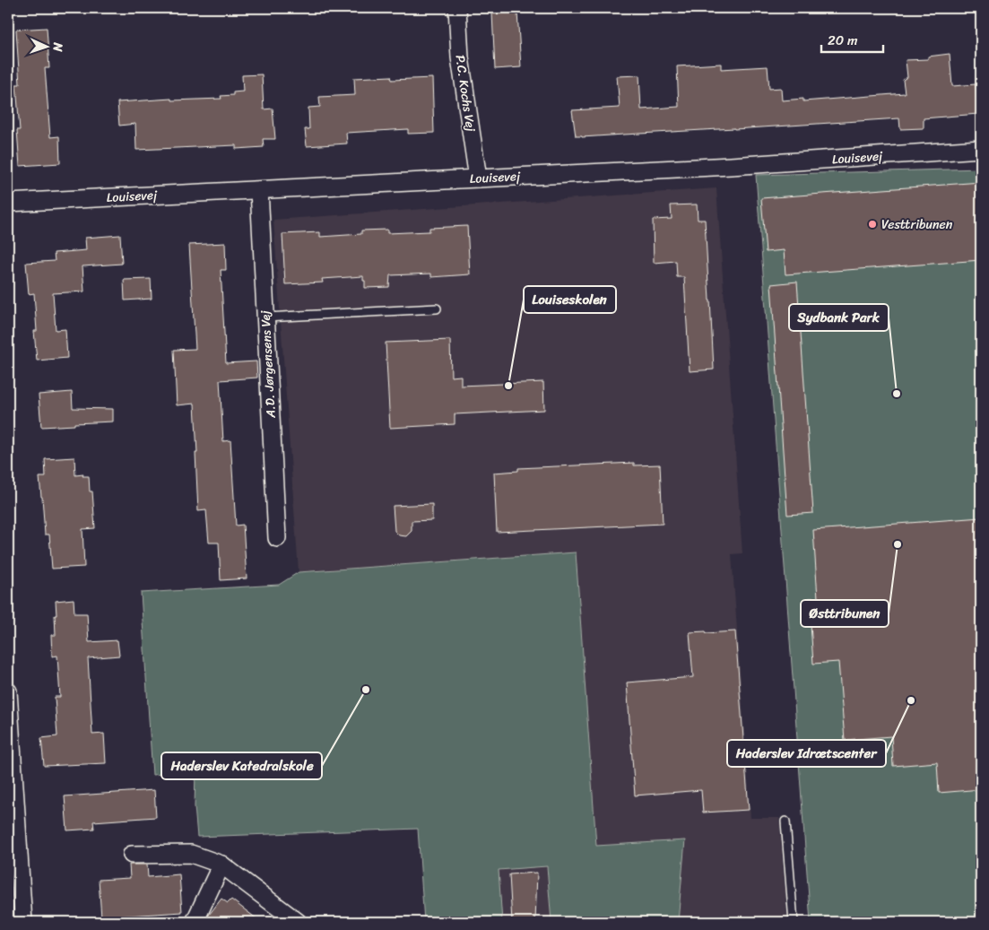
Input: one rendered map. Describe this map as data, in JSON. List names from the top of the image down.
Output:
{
  "streets": {
    "street": ["P.C. Kochs Vej", "Louisevej", "A.D. Jørgensens Vej"]
  },
  "crossings": [
    ["P.C. Kochs Vej", "Louisevej"],
    ["Louisevej", "A.D. Jørgensens Vej"]
  ],
  "places": [
    "Vesttribunen",
    "Louiseskolen",
    "Sydbank Park",
    "Østtribunen",
    "Haderslev Katedralskole",
    "Haderslev Idrætscenter"
  ],
  "scale_bar": "20 m",
  "north": "right"
}
